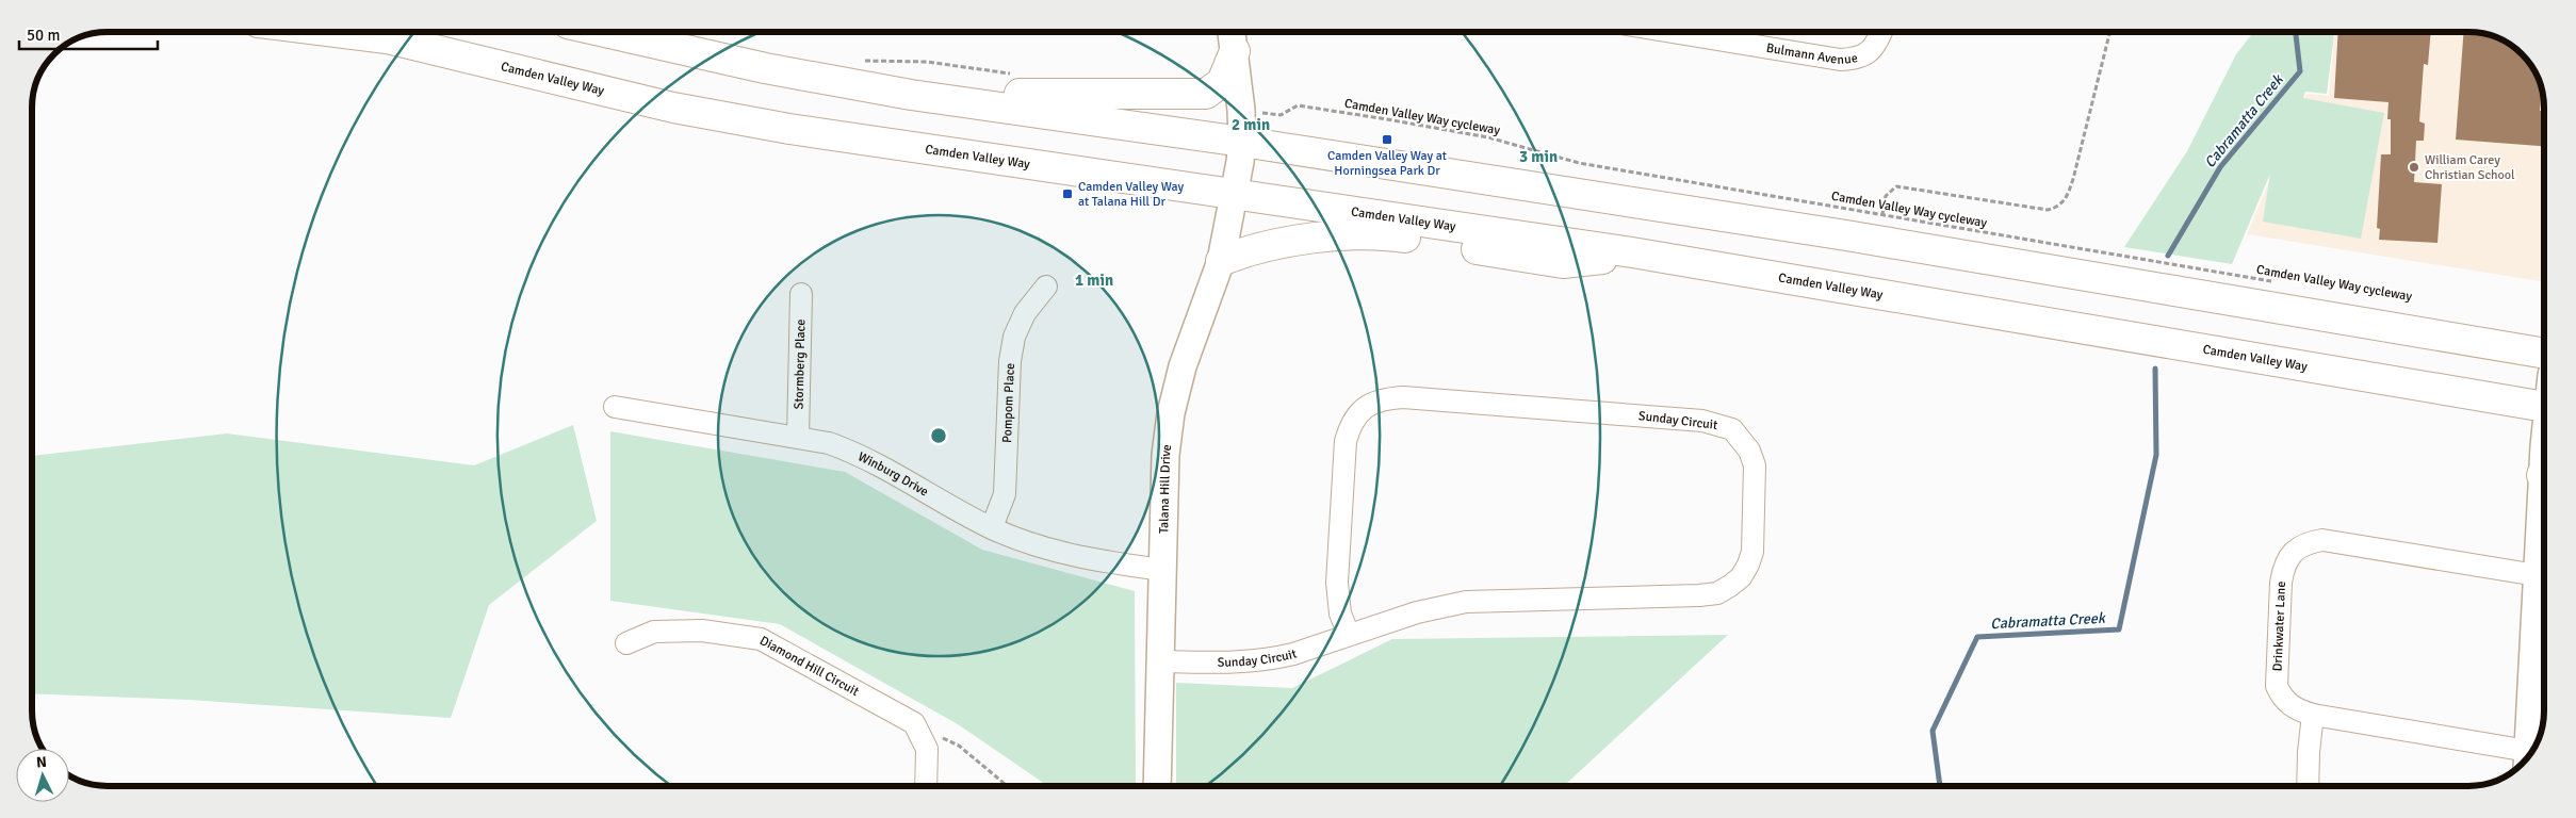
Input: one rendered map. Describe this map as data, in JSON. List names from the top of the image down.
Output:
{
  "streets": {
    "main road": ["Camden Valley Way"],
    "street": [
      "Bulmann Avenue",
      "Stormberg Place",
      "Pompom Place",
      "Sunday Circuit",
      "Winburg Drive",
      "Talana Hill Drive",
      "Drinkwater Lane",
      "Diamond Hill Circuit"
    ],
    "path": ["Camden Valley Way cycleway"]
  },
  "crossings": [
    ["Camden Valley Way", "Talana Hill Drive"],
    ["Stormberg Place", "Winburg Drive"],
    ["Pompom Place", "Winburg Drive"],
    ["Sunday Circuit", "Talana Hill Drive"],
    ["Winburg Drive", "Talana Hill Drive"]
  ],
  "water": ["Cabramatta Creek"],
  "places": {
    "transit": ["Camden Valley Way at Horningsea Park Dr", "Camden Valley Way at Talana Hill Dr"],
    "other": ["William Carey Christian School"]
  },
  "scale_bar": "50 m",
  "north": "top",
  "rings": ["2 min", "3 min", "1 min"]
}
